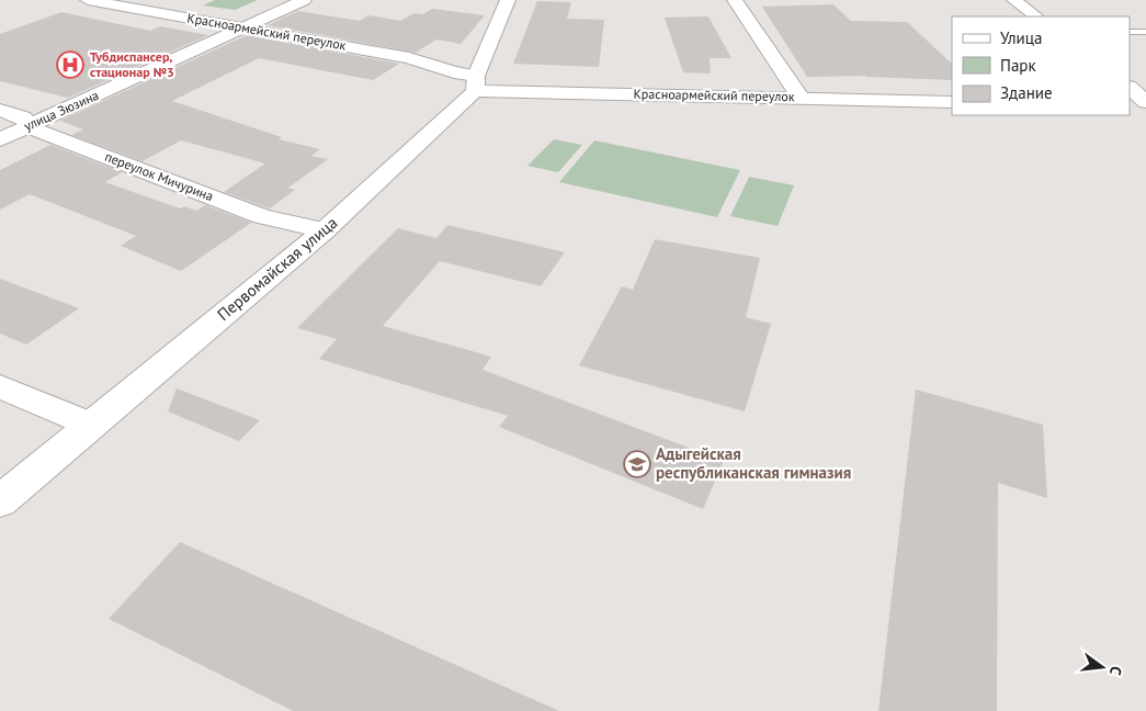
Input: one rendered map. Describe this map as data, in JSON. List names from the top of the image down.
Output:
{
  "streets": {
    "street": [
      "Красноармейский переулок",
      "улица Зюзина",
      "переулок Мичурина",
      "Первомайская улица"
    ]
  },
  "crossings": [
    ["Красноармейский переулок", "улица Зюзина"],
    ["Красноармейский переулок", "Первомайская улица"],
    ["улица Зюзина", "переулок Мичурина"],
    ["переулок Мичурина", "Первомайская улица"]
  ],
  "places": {
    "hospital": ["Тубдиспансер, стационар №3"],
    "school or university": ["Адыгейская республиканская гимназия"]
  },
  "legend": ["Улица", "Парк", "Здание"],
  "north": "right"
}
